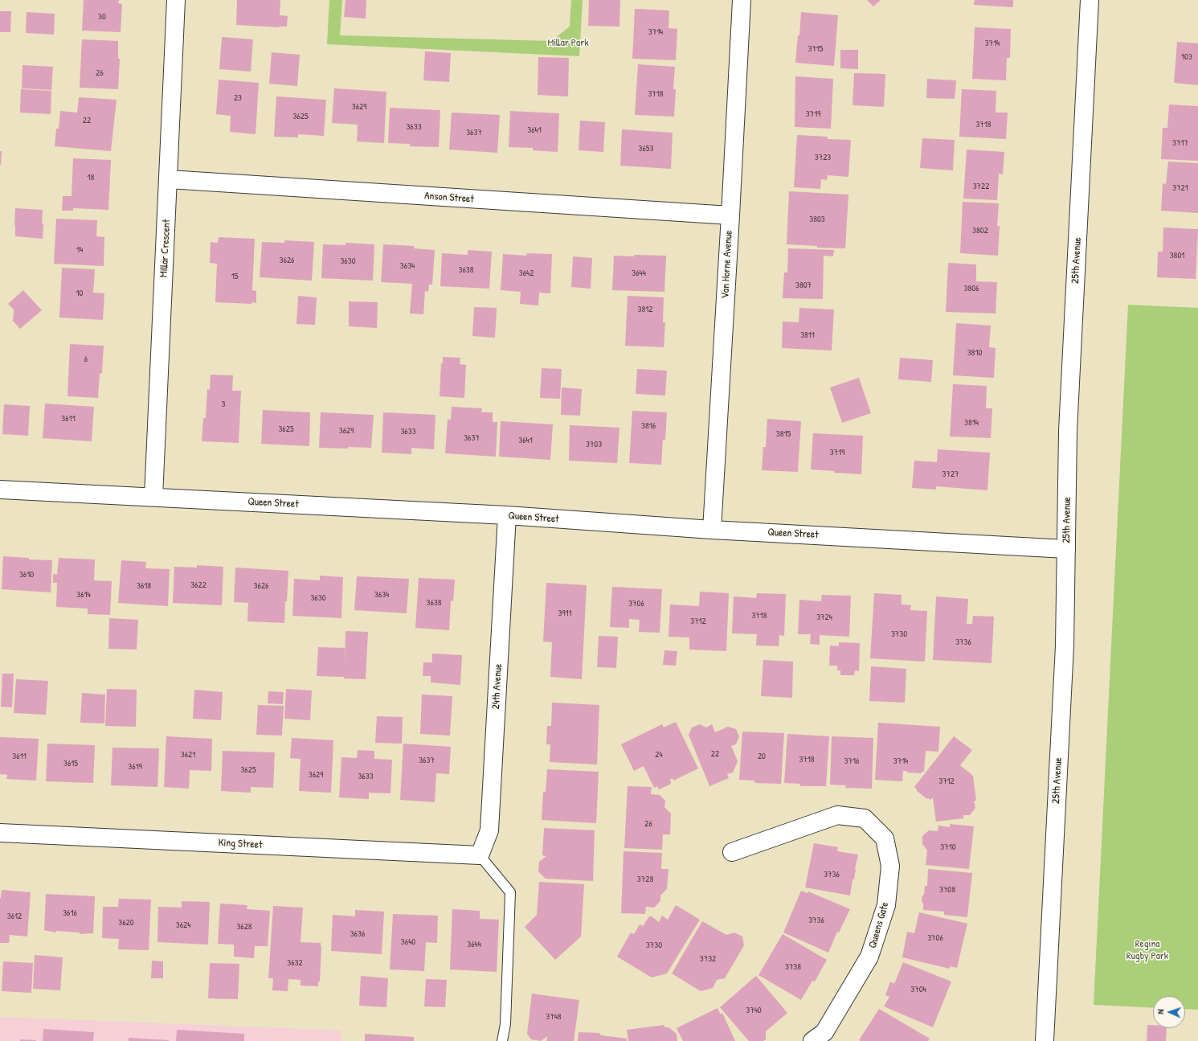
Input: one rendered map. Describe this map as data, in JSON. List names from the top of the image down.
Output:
{
  "streets": {
    "street": [
      "Anson Street",
      "Millar Crescent",
      "25th Avenue",
      "Van Horne Avenue",
      "Queen Street",
      "24th Avenue",
      "King Street",
      "Queens Gate"
    ]
  },
  "crossings": [
    ["Anson Street", "Millar Crescent"],
    ["Anson Street", "Van Horne Avenue"],
    ["Millar Crescent", "Queen Street"],
    ["25th Avenue", "Queen Street"],
    ["Van Horne Avenue", "Queen Street"],
    ["Queen Street", "24th Avenue"],
    ["24th Avenue", "King Street"]
  ],
  "parks": ["Millar Park", "Regina Rugby Park"],
  "house_numbers": [
    "30",
    "3714",
    "3714",
    "3715",
    "103",
    "26",
    "3718",
    "23",
    "3629",
    "3719",
    "3625",
    "22",
    "3718",
    "3633",
    "3641",
    "3637",
    "3717",
    "3653",
    "3723",
    "18",
    "3722",
    "3721",
    "3803",
    "3802",
    "14",
    "3801",
    "3626",
    "3630",
    "3634",
    "3638",
    "3642",
    "3644",
    "15",
    "3807",
    "3806",
    "10",
    "3812",
    "3811",
    "3810",
    "6",
    "3",
    "3611",
    "3814",
    "3816",
    "3625",
    "3629",
    "3633",
    "3815",
    "3637",
    "3641",
    "3703",
    "3719",
    "3727",
    "3610",
    "3622",
    "3618",
    "3626",
    "3614",
    "3634",
    "3630",
    "3638",
    "3706",
    "3911",
    "3718",
    "3724",
    "3712",
    "3730",
    "3736",
    "22",
    "3621",
    "24",
    "3611",
    "20",
    "3718",
    "3637",
    "3716",
    "3714",
    "3615",
    "3619",
    "3625",
    "3629",
    "3633",
    "3712",
    "26",
    "3710",
    "3736",
    "3728",
    "3708",
    "3616",
    "3612",
    "3736",
    "3620",
    "3624",
    "3628",
    "3636",
    "3706",
    "3640",
    "3644",
    "3730",
    "3732",
    "3632",
    "3738",
    "3704",
    "3740",
    "3748"
  ],
  "north": "left"
}
